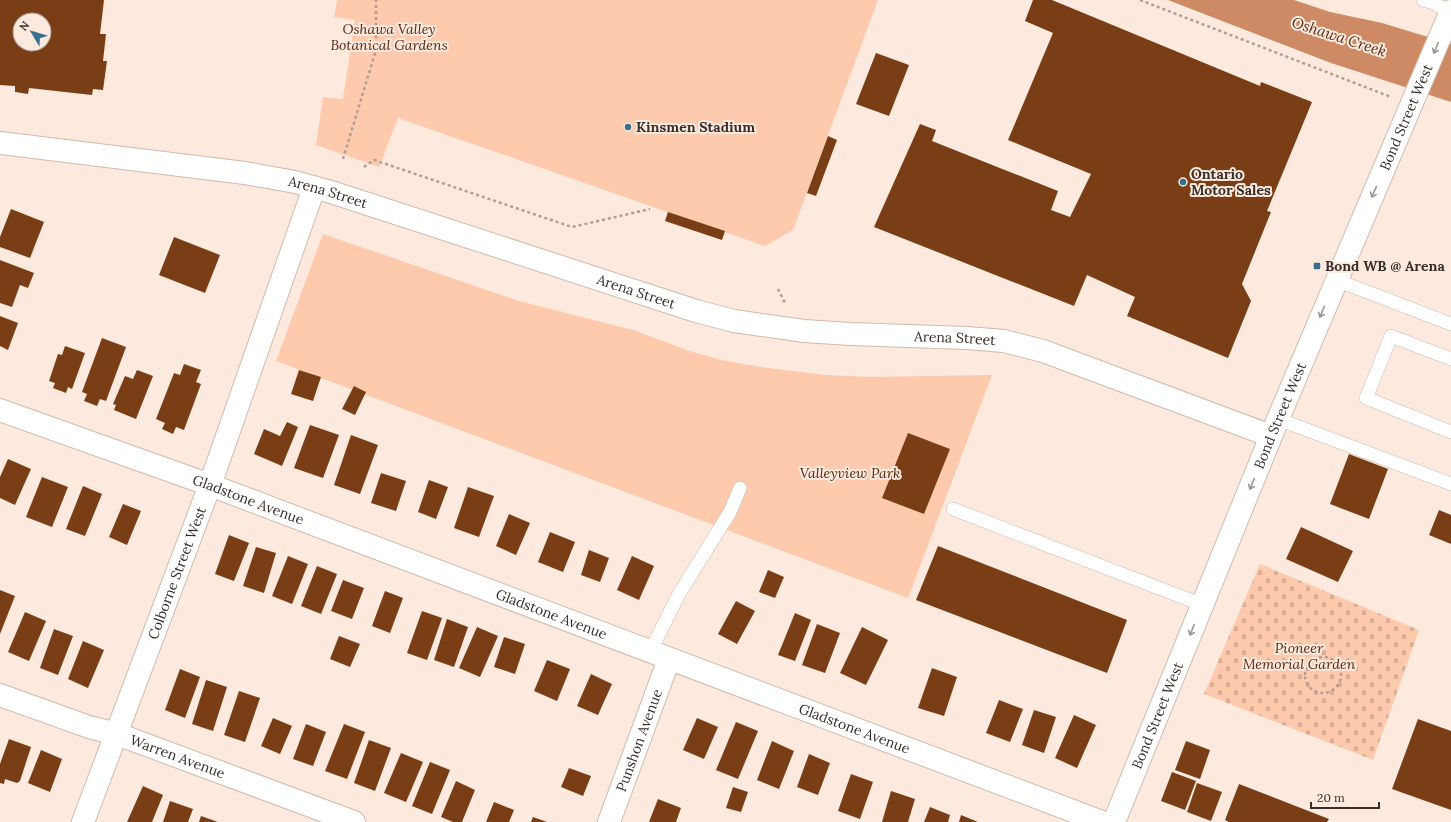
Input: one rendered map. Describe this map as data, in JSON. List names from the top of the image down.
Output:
{
  "streets": {
    "street": [
      "Bond Street West",
      "Arena Street",
      "Gladstone Avenue",
      "Colborne Street West",
      "Punshon Avenue",
      "Warren Avenue"
    ]
  },
  "crossings": [
    ["Bond Street West", "Arena Street"],
    ["Arena Street", "Colborne Street West"],
    ["Gladstone Avenue", "Colborne Street West"],
    ["Gladstone Avenue", "Punshon Avenue"],
    ["Colborne Street West", "Warren Avenue"]
  ],
  "one_way": ["Bond Street West"],
  "water": ["Oshawa Creek"],
  "parks": ["Oshawa Valley Botanical Gardens", "Valleyview Park", "Pioneer Memorial Garden"],
  "places": {
    "other": ["Kinsmen Stadium", "Ontario Motor Sales"],
    "transit": ["Bond WB @ Arena"]
  },
  "scale_bar": "20 m",
  "north": "top left"
}
